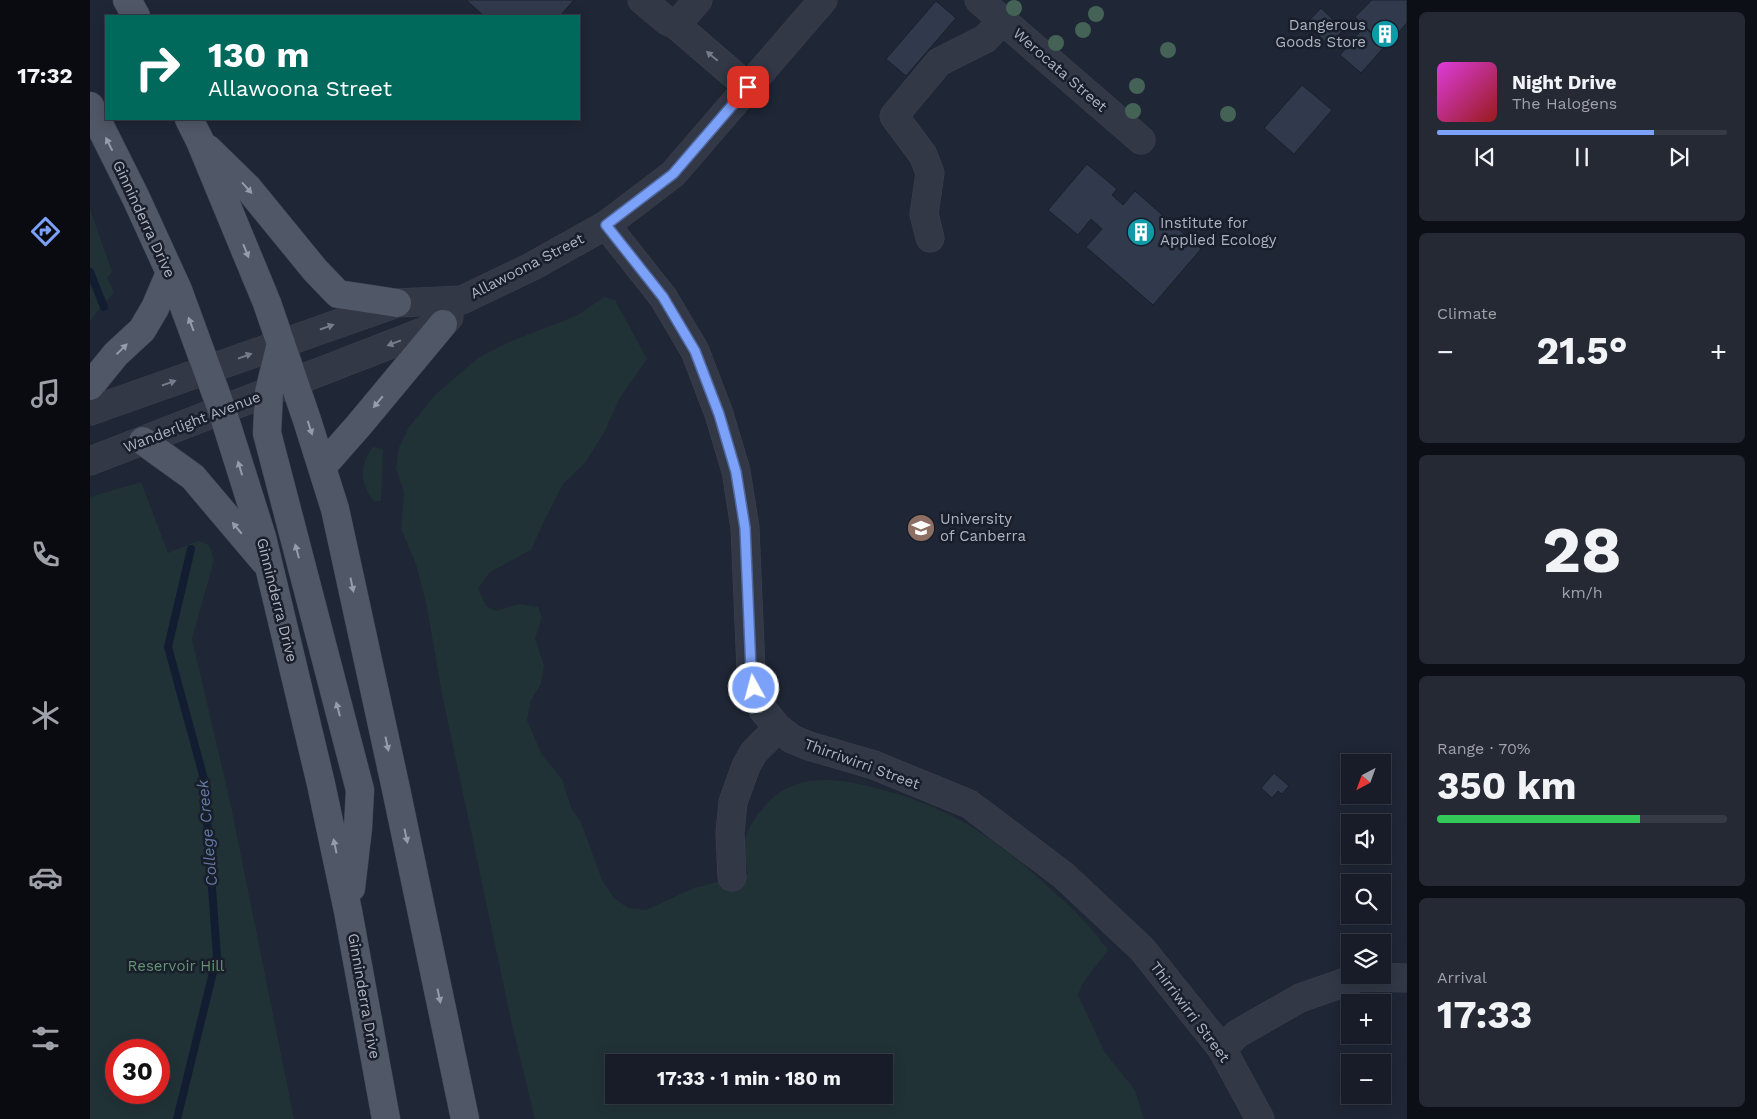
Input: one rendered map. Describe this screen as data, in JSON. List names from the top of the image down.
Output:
{
  "streets": {
    "main road": ["Ginninderra Drive"],
    "street": [
      "Werocata Street",
      "Allawoona Street",
      "Wanderlight Avenue",
      "Thirriwirri Street"
    ]
  },
  "crossings": [
    ["Ginninderra Drive", "Allawoona Street"],
    ["Ginninderra Drive", "Wanderlight Avenue"],
    ["Allawoona Street", "Wanderlight Avenue"],
    ["Allawoona Street", "Thirriwirri Street"]
  ],
  "water": ["College Creek"],
  "parks": ["Reservoir Hill"],
  "places": {
    "building": ["Dangerous Goods Store", "Institute for Applied Ecology"],
    "school or university": ["University of Canberra"]
  },
  "north": "bottom left",
  "page": {
    "tabs": "17:32",
    "turn": ["130 m", "Allawoona Street"],
    "song": ["Night Drive", "The Halogens"],
    "tile": [
      "Climate",
      ["28", "km/h"],
      ["Range · 70%", "350 km"],
      ["Arrival", "17:33"]
    ],
    "heat": ["−", "21.5°", "+"],
    "map_buttons": ["+", "−"],
    "limit": "30",
    "trip": "17:33 · 1 min · 180 m"
  }
}
